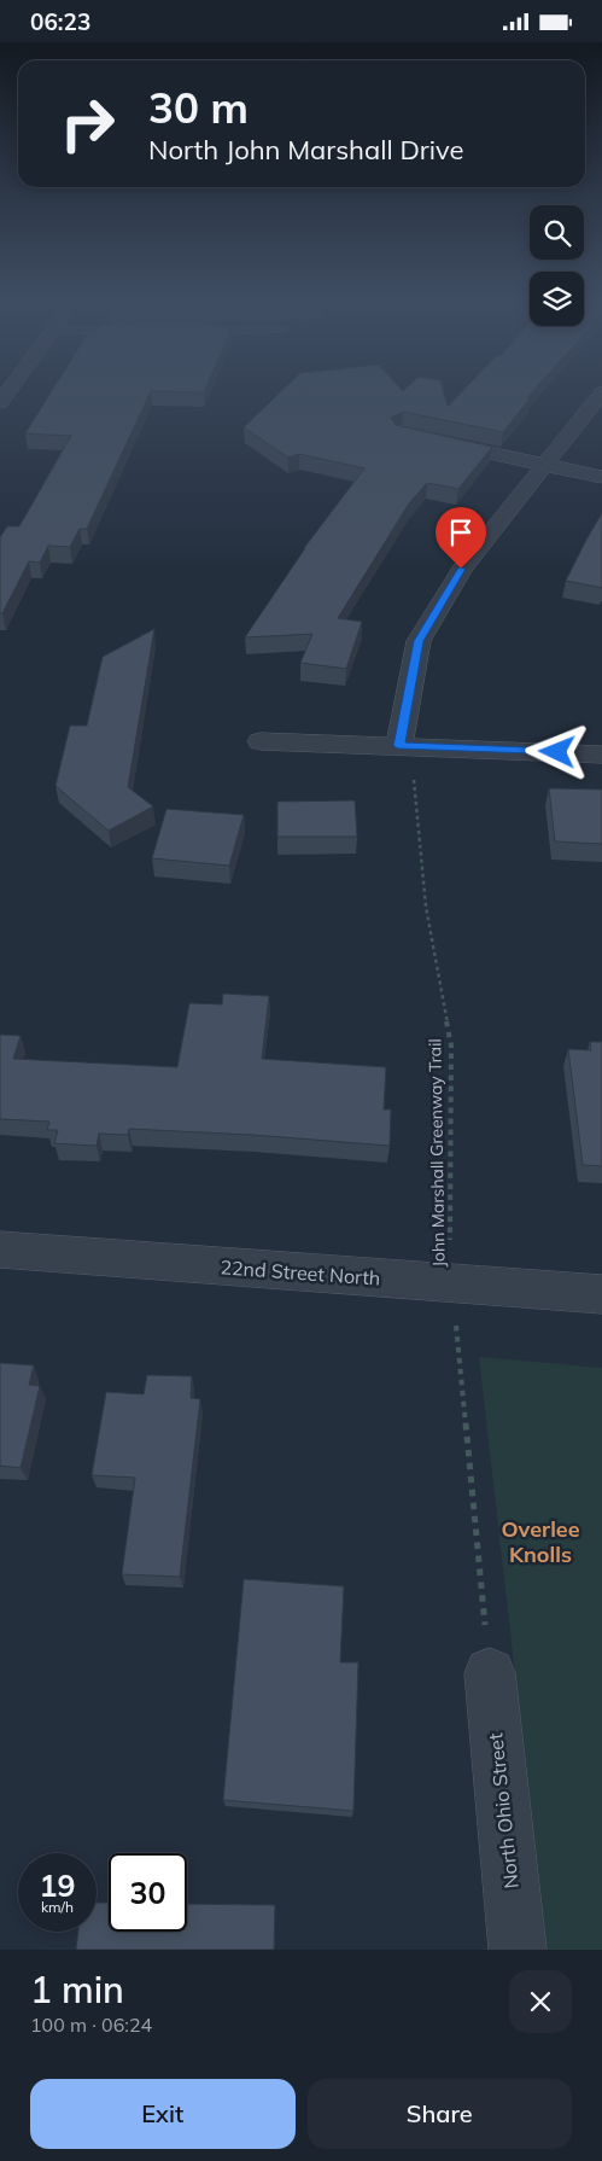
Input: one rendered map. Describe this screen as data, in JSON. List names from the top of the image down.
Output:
{
  "streets": {
    "street": ["22nd Street North", "North Ohio Street"],
    "path": ["John Marshall Greenway Trail"]
  },
  "crossings": [
    ["John Marshall Greenway Trail", "22nd Street North"],
    ["John Marshall Greenway Trail", "North Ohio Street"]
  ],
  "districts": ["Overlee Knolls"],
  "page": {
    "status": "06:23",
    "turn": ["30 m", "North John Marshall Drive"],
    "speed": "19 km/h",
    "limit": "30",
    "heading": ["1 min", "100 m · 06:24"],
    "buttons": ["Exit", "Share"]
  }
}
